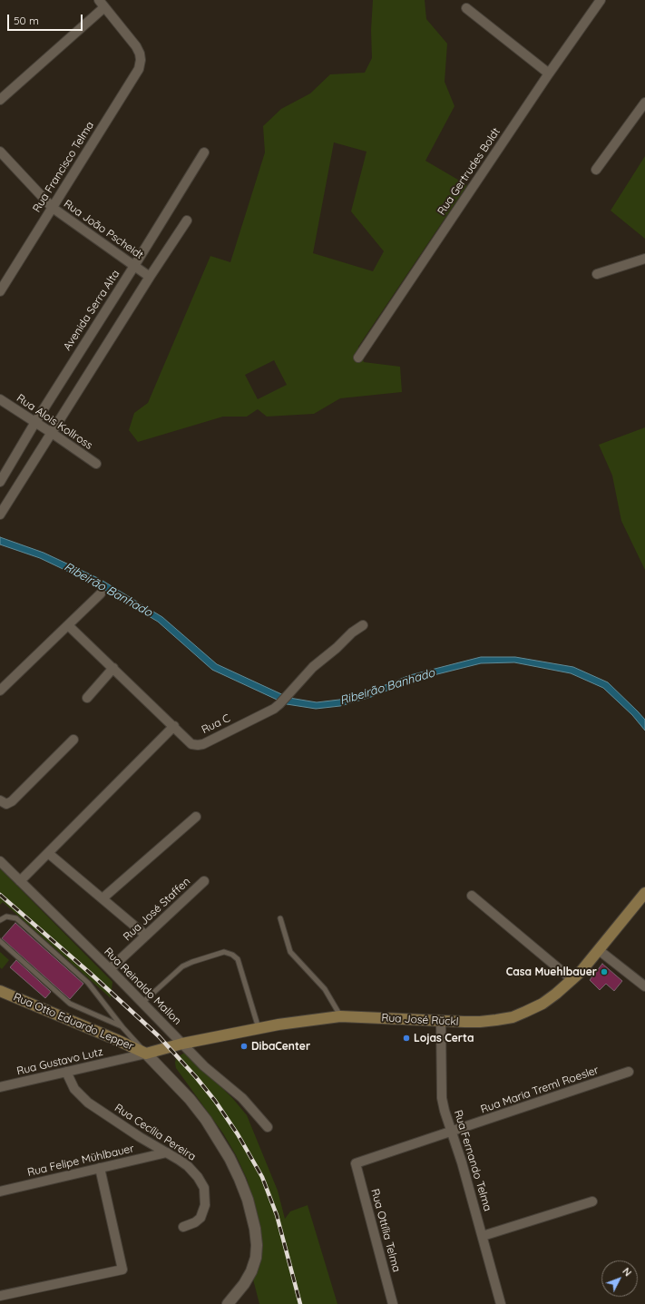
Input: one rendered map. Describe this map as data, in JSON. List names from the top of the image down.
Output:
{
  "streets": {
    "main road": ["Rua José Rückl", "Rua Otto Eduardo Lepper"],
    "street": [
      "Rua Francisco Telma",
      "Rua Gertrudes Boldt",
      "Rua João Pscheidt",
      "Avenida Serra Alta",
      "Rua Alois Kollross",
      "Rua C",
      "Rua José Staffen",
      "Rua Reinaldo Mallon",
      "Rua Gustavo Lutz",
      "Rua Maria Treml Roesler",
      "Rua Cecília Pereira",
      "Rua Felipe Mühlbauer",
      "Rua Fernando Telma",
      "Rua Ottília Telma"
    ]
  },
  "crossings": [
    ["Rua Francisco Telma", "Rua João Pscheidt"],
    ["Rua João Pscheidt", "Avenida Serra Alta"],
    ["Avenida Serra Alta", "Rua Alois Kollross"],
    ["Rua José Staffen", "Rua Reinaldo Mallon"],
    ["Rua Reinaldo Mallon", "Rua José Rückl"],
    ["Rua José Rückl", "Rua Otto Eduardo Lepper"],
    ["Rua José Rückl", "Rua Gustavo Lutz"],
    ["Rua José Rückl", "Rua Fernando Telma"],
    ["Rua Otto Eduardo Lepper", "Rua Gustavo Lutz"],
    ["Rua Gustavo Lutz", "Rua Cecília Pereira"],
    ["Rua Maria Treml Roesler", "Rua Fernando Telma"],
    ["Rua Maria Treml Roesler", "Rua Ottília Telma"],
    ["Rua Cecília Pereira", "Rua Felipe Mühlbauer"]
  ],
  "water": ["Ribeirão Banhado"],
  "places": ["Casa Muehlbauer", "Lojas Certa", "DibaCenter"],
  "scale_bar": "50 m",
  "north": "top right"
}
